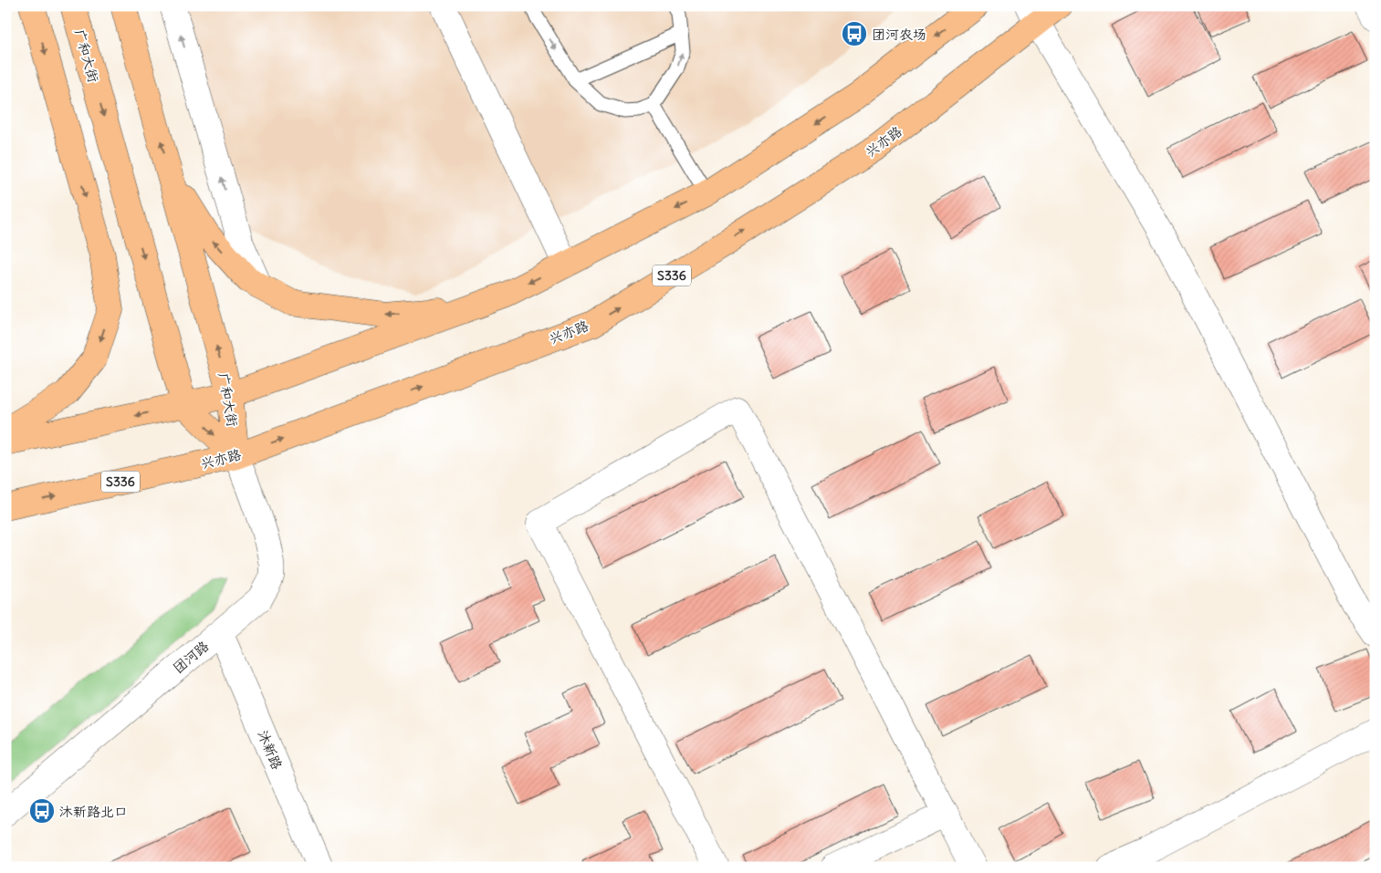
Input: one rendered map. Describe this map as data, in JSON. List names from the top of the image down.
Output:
{
  "streets": {
    "main road": ["广和大街", "兴亦路", "S336"],
    "street": ["团河路", "沐新路"]
  },
  "crossings": [
    ["广和大街", "兴亦路"],
    ["广和大街", "团河路"],
    ["兴亦路", "团河路"],
    ["团河路", "沐新路"]
  ],
  "places": {
    "bus stop": ["团河农场", "沐新路北口"]
  }
}
